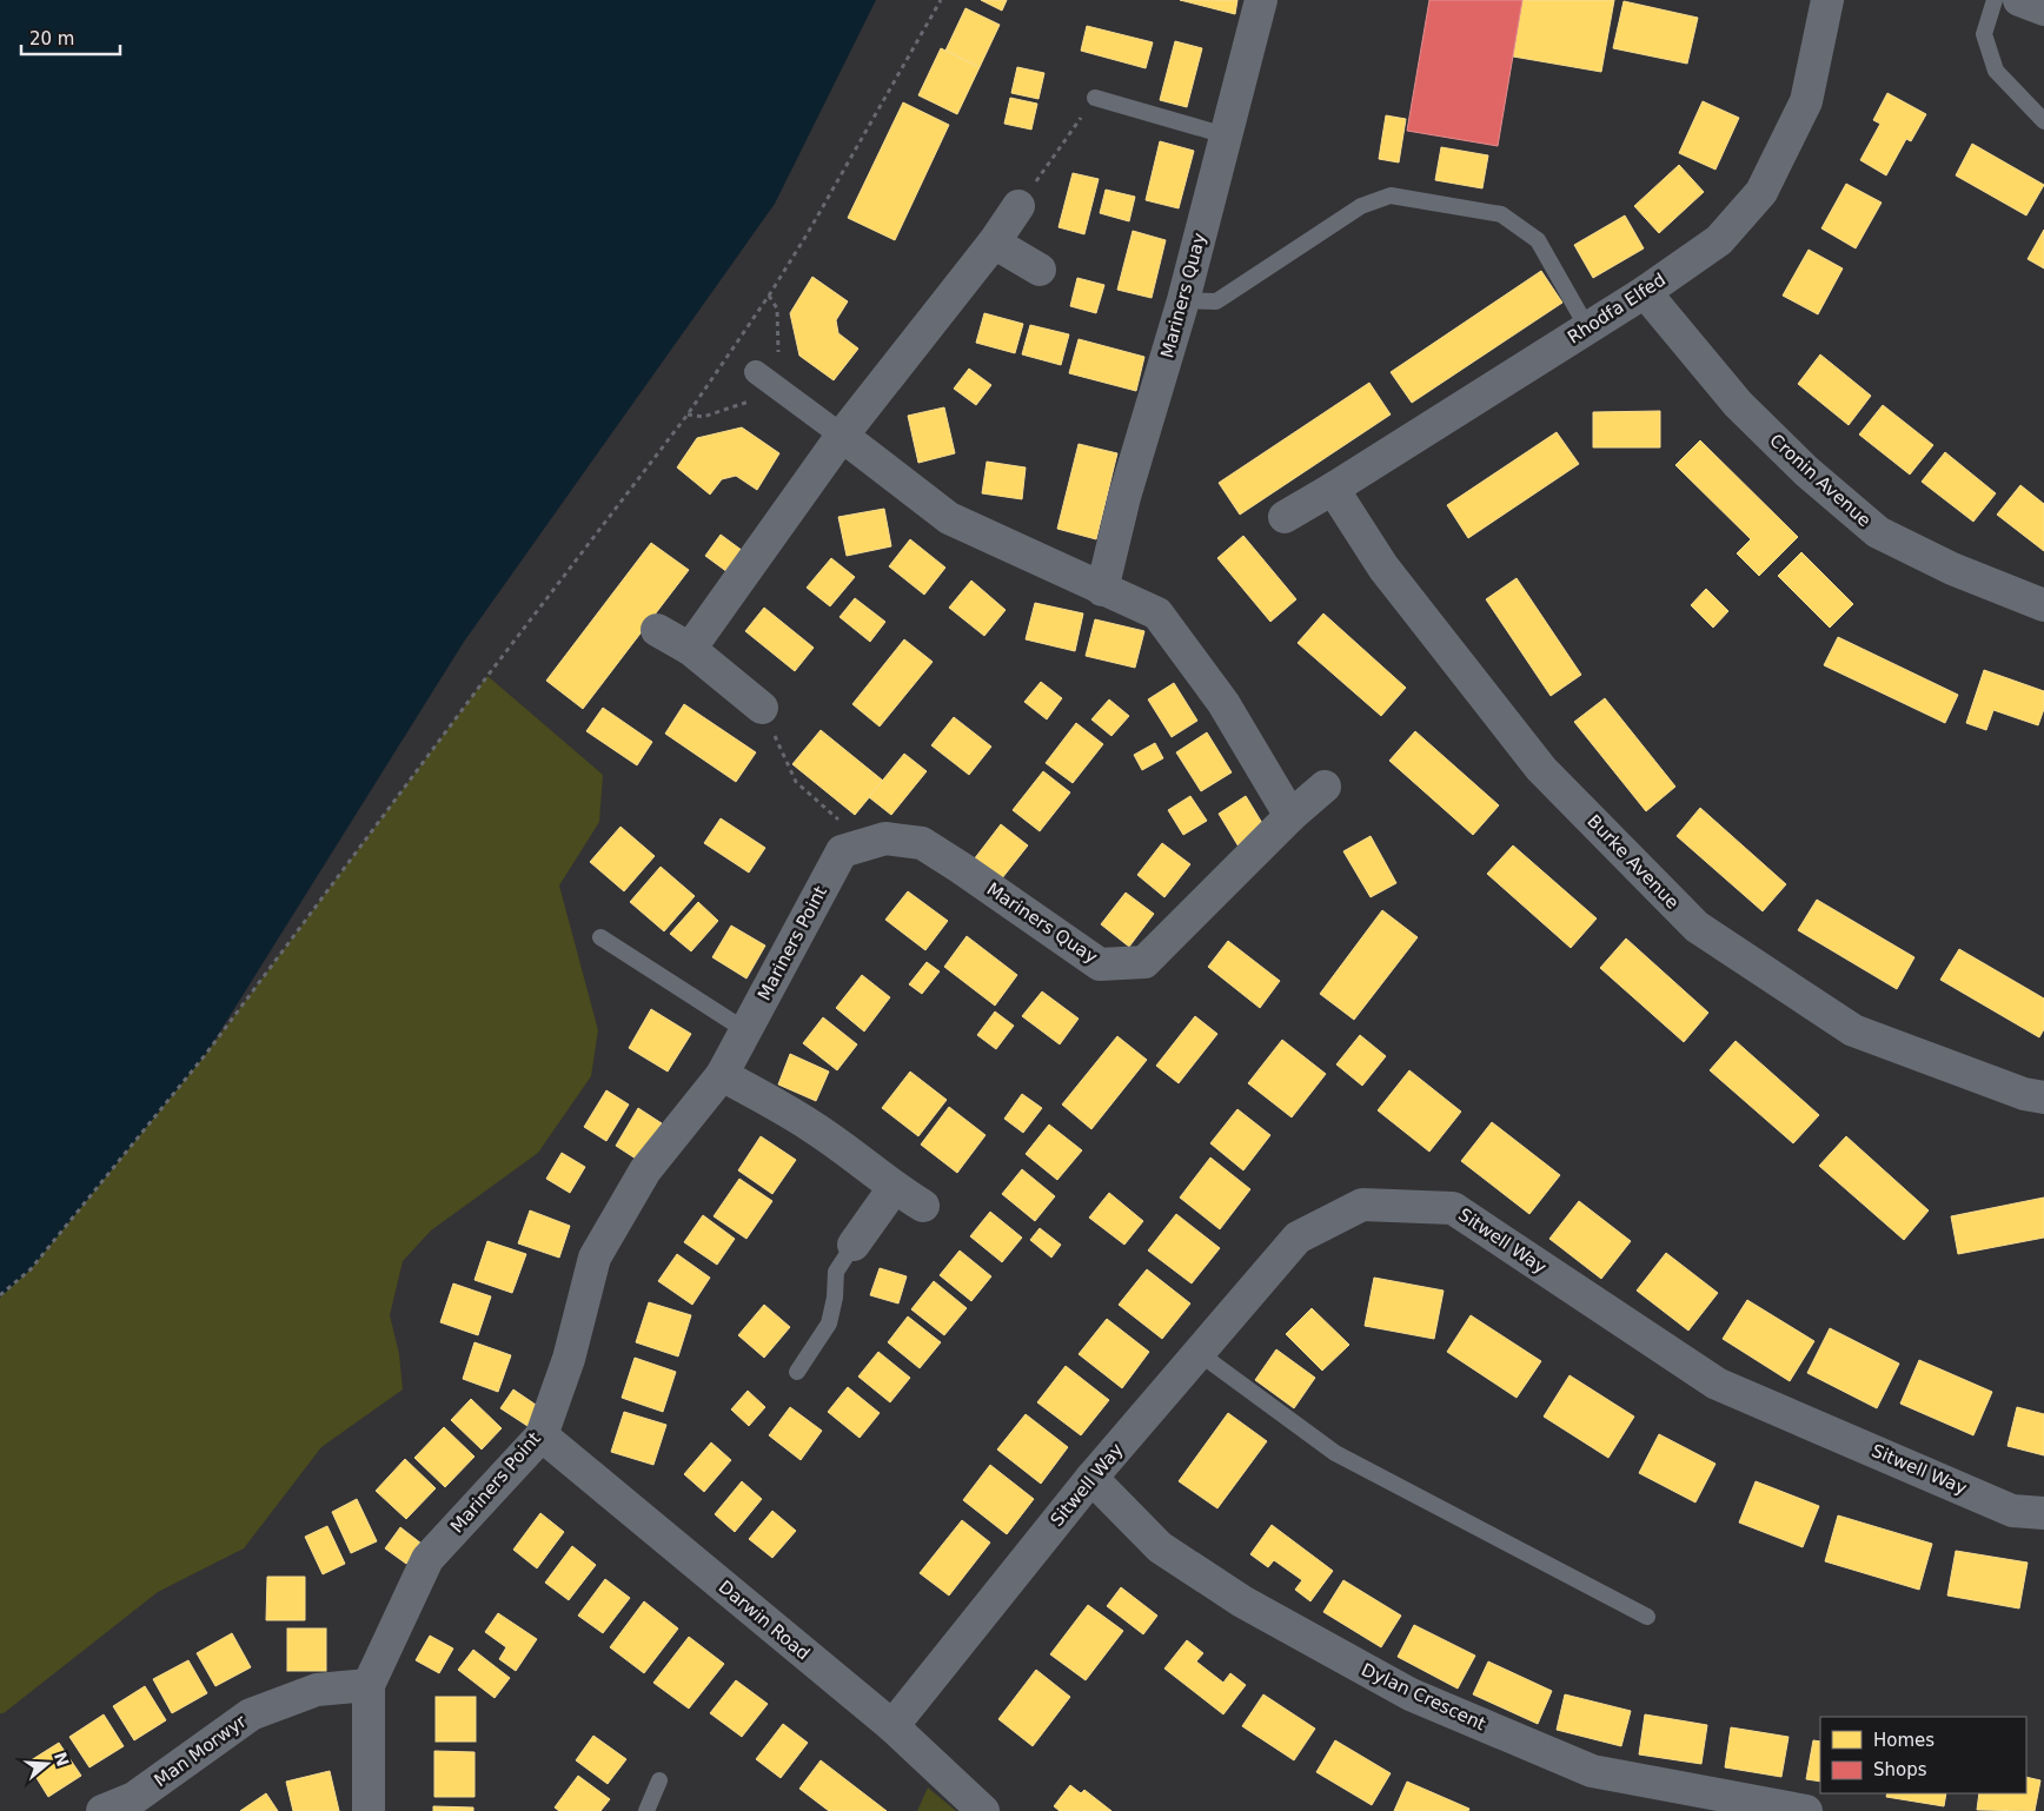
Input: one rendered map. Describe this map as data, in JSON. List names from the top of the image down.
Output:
{
  "streets": {
    "street": [
      "Mariners Quay",
      "Rhodfa Elfed",
      "Cronin Avenue",
      "Burke Avenue",
      "Mariners Point",
      "Sitwell Way",
      "Darwin Road",
      "Dylan Crescent",
      "Man Morwyr"
    ]
  },
  "crossings": [
    ["Mariners Quay", "Mariners Point"],
    ["Rhodfa Elfed", "Cronin Avenue"],
    ["Rhodfa Elfed", "Burke Avenue"],
    ["Mariners Point", "Darwin Road"],
    ["Mariners Point", "Man Morwyr"],
    ["Sitwell Way", "Darwin Road"],
    ["Sitwell Way", "Dylan Crescent"]
  ],
  "legend": ["Homes", "Shops"],
  "scale_bar": "20 m",
  "north": "right"
}
